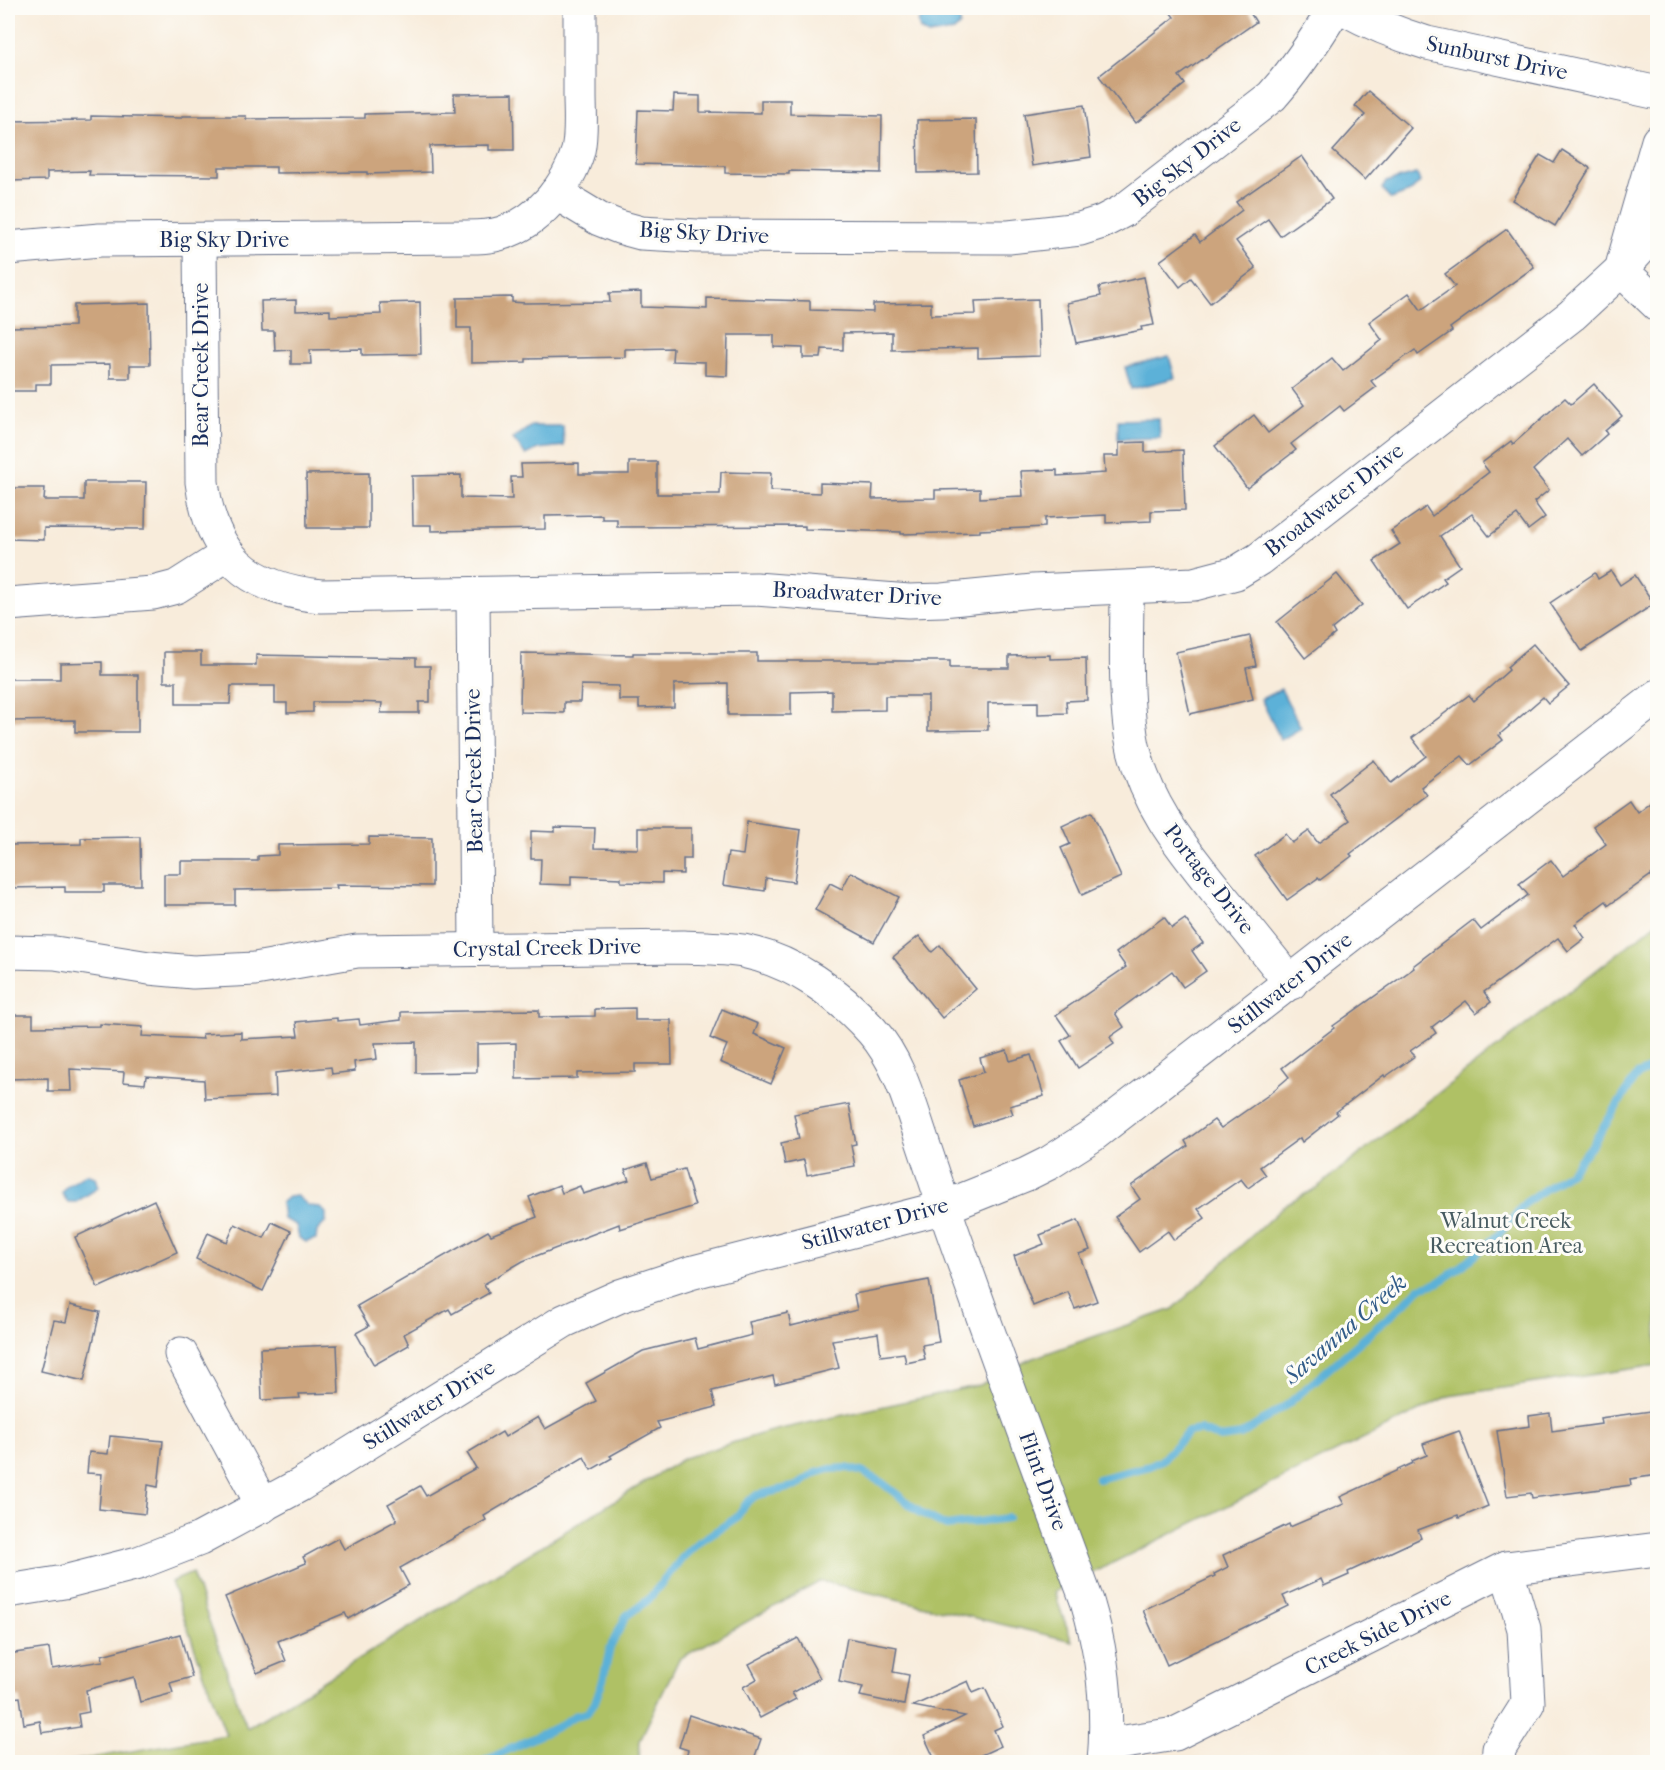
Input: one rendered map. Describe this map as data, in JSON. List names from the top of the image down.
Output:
{
  "streets": {
    "street": [
      "Sunburst Drive",
      "Big Sky Drive",
      "Bear Creek Drive",
      "Broadwater Drive",
      "Portage Drive",
      "Crystal Creek Drive",
      "Stillwater Drive",
      "Flint Drive",
      "Creek Side Drive"
    ]
  },
  "crossings": [
    ["Big Sky Drive", "Bear Creek Drive"],
    ["Bear Creek Drive", "Broadwater Drive"],
    ["Bear Creek Drive", "Crystal Creek Drive"],
    ["Broadwater Drive", "Portage Drive"],
    ["Portage Drive", "Stillwater Drive"],
    ["Crystal Creek Drive", "Stillwater Drive"],
    ["Crystal Creek Drive", "Flint Drive"],
    ["Stillwater Drive", "Flint Drive"],
    ["Flint Drive", "Creek Side Drive"]
  ],
  "water": ["Savanna Creek"],
  "parks": ["Walnut Creek Recreation Area"]
}
